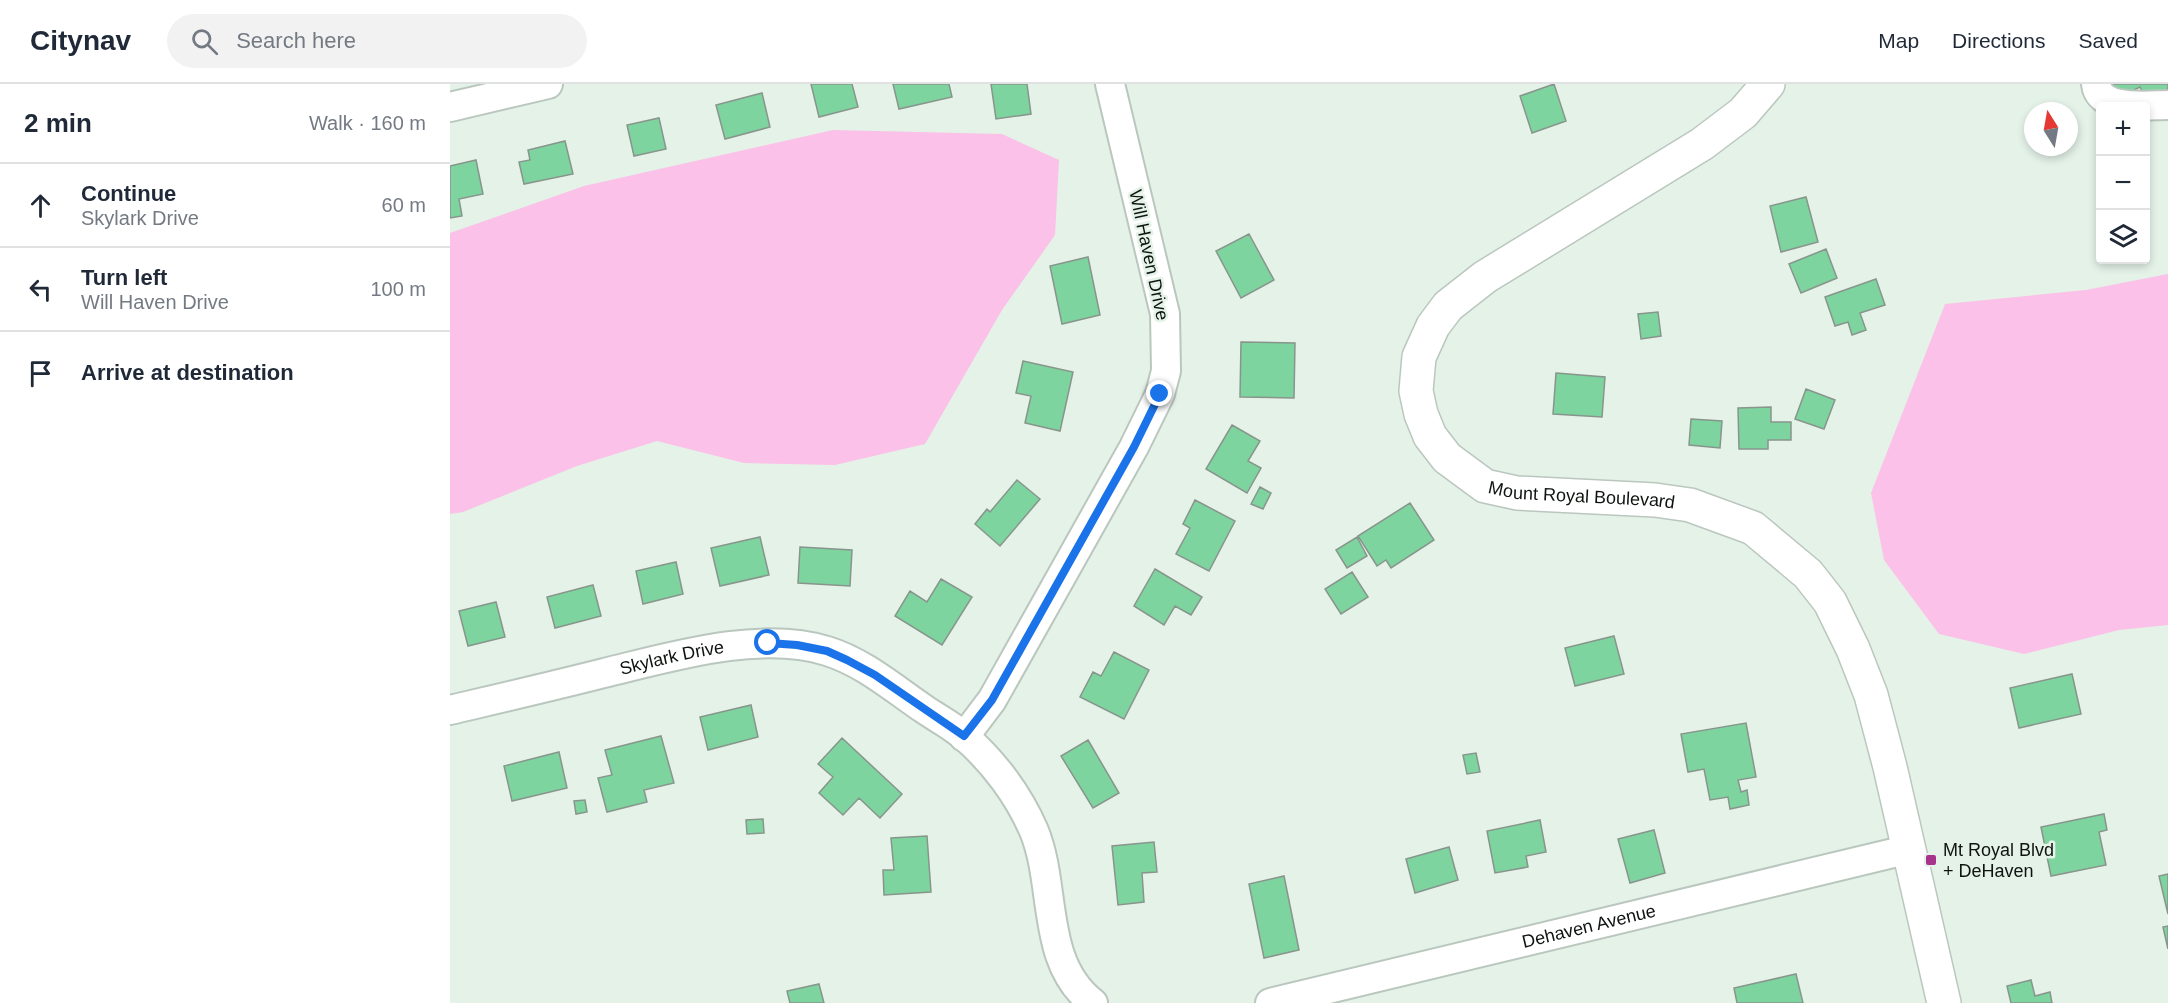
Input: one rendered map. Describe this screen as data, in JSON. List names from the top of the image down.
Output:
{
  "streets": {
    "main road": ["Mount Royal Boulevard"],
    "street": ["Will Haven Drive", "Skylark Drive", "Dehaven Avenue"]
  },
  "crossings": [
    ["Will Haven Drive", "Skylark Drive"],
    ["Mount Royal Boulevard", "Dehaven Avenue"]
  ],
  "places": {
    "transit": ["Mt Royal Blvd + DeHaven"]
  },
  "north": "top",
  "page": {
    "header": "Citynav",
    "search": "Search here",
    "nav": ["Map", "Directions", "Saved"],
    "heading": ["2 min", "Walk · 160 m"],
    "map_buttons": ["+", "−"],
    "list": [
      ["Continue", "Skylark Drive", "60 m"],
      ["Turn left", "Will Haven Drive", "100 m"],
      "Arrive at destination"
    ]
  }
}
